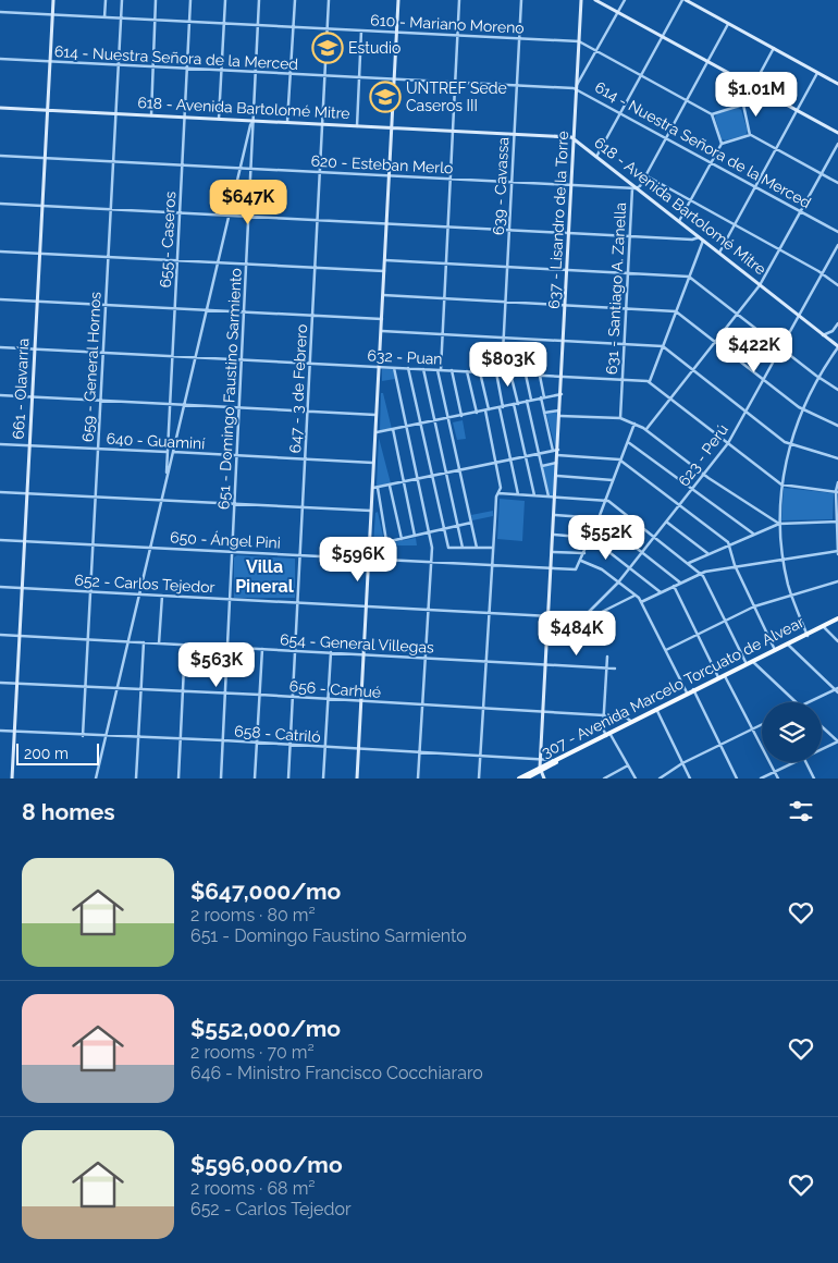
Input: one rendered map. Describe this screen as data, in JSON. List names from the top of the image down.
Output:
{
  "streets": {
    "main road": [
      "618 - Avenida Bartolomé Mitre",
      "637 - Lisandro de la Torre",
      "661 - Olavarría",
      "307 - Avenida Marcelo Torcuato de Alvear"
    ],
    "street": [
      "610 - Mariano Moreno",
      "614 - Nuestra Señora de la Merced",
      "620 - Esteban Merlo",
      "639 - Cavassa",
      "655 - Caseros",
      "631 - Santiago A. Zanella",
      "632 - Puan",
      "659 - General Hornos",
      "651 - Domingo Faustino Sarmiento",
      "647 - 3 de Febrero",
      "640 - Guaminí",
      "623 - Perú",
      "650 - Ángel Pini",
      "652 - Carlos Tejedor",
      "654 - General Villegas",
      "656 - Carhué",
      "658 - Catriló"
    ]
  },
  "crossings": [
    ["610 - Mariano Moreno", "639 - Cavassa"],
    ["610 - Mariano Moreno", "637 - Lisandro de la Torre"],
    ["610 - Mariano Moreno", "655 - Caseros"],
    ["610 - Mariano Moreno", "631 - Santiago A. Zanella"],
    ["610 - Mariano Moreno", "659 - General Hornos"],
    ["610 - Mariano Moreno", "661 - Olavarría"],
    ["610 - Mariano Moreno", "651 - Domingo Faustino Sarmiento"],
    ["610 - Mariano Moreno", "647 - 3 de Febrero"],
    ["614 - Nuestra Señora de la Merced", "639 - Cavassa"],
    ["614 - Nuestra Señora de la Merced", "637 - Lisandro de la Torre"],
    ["614 - Nuestra Señora de la Merced", "655 - Caseros"],
    ["614 - Nuestra Señora de la Merced", "631 - Santiago A. Zanella"],
    ["614 - Nuestra Señora de la Merced", "659 - General Hornos"],
    ["614 - Nuestra Señora de la Merced", "661 - Olavarría"],
    ["614 - Nuestra Señora de la Merced", "651 - Domingo Faustino Sarmiento"],
    ["614 - Nuestra Señora de la Merced", "647 - 3 de Febrero"],
    ["618 - Avenida Bartolomé Mitre", "620 - Esteban Merlo"],
    ["618 - Avenida Bartolomé Mitre", "639 - Cavassa"],
    ["618 - Avenida Bartolomé Mitre", "637 - Lisandro de la Torre"],
    ["618 - Avenida Bartolomé Mitre", "655 - Caseros"],
    ["618 - Avenida Bartolomé Mitre", "631 - Santiago A. Zanella"],
    ["618 - Avenida Bartolomé Mitre", "659 - General Hornos"],
    ["618 - Avenida Bartolomé Mitre", "661 - Olavarría"],
    ["618 - Avenida Bartolomé Mitre", "651 - Domingo Faustino Sarmiento"],
    ["618 - Avenida Bartolomé Mitre", "647 - 3 de Febrero"],
    ["618 - Avenida Bartolomé Mitre", "623 - Perú"],
    ["620 - Esteban Merlo", "639 - Cavassa"],
    ["620 - Esteban Merlo", "637 - Lisandro de la Torre"],
    ["620 - Esteban Merlo", "655 - Caseros"],
    ["620 - Esteban Merlo", "631 - Santiago A. Zanella"],
    ["620 - Esteban Merlo", "659 - General Hornos"],
    ["620 - Esteban Merlo", "661 - Olavarría"],
    ["620 - Esteban Merlo", "651 - Domingo Faustino Sarmiento"],
    ["620 - Esteban Merlo", "647 - 3 de Febrero"],
    ["639 - Cavassa", "632 - Puan"],
    ["637 - Lisandro de la Torre", "632 - Puan"],
    ["637 - Lisandro de la Torre", "650 - Ángel Pini"],
    ["637 - Lisandro de la Torre", "652 - Carlos Tejedor"],
    ["637 - Lisandro de la Torre", "654 - General Villegas"],
    ["637 - Lisandro de la Torre", "307 - Avenida Marcelo Torcuato de Alvear"],
    ["637 - Lisandro de la Torre", "656 - Carhué"],
    ["637 - Lisandro de la Torre", "658 - Catriló"],
    ["655 - Caseros", "632 - Puan"],
    ["655 - Caseros", "640 - Guaminí"],
    ["631 - Santiago A. Zanella", "632 - Puan"],
    ["632 - Puan", "659 - General Hornos"],
    ["632 - Puan", "661 - Olavarría"],
    ["632 - Puan", "651 - Domingo Faustino Sarmiento"],
    ["632 - Puan", "647 - 3 de Febrero"],
    ["659 - General Hornos", "640 - Guaminí"],
    ["659 - General Hornos", "650 - Ángel Pini"],
    ["659 - General Hornos", "652 - Carlos Tejedor"],
    ["659 - General Hornos", "654 - General Villegas"],
    ["659 - General Hornos", "656 - Carhué"],
    ["659 - General Hornos", "658 - Catriló"],
    ["661 - Olavarría", "640 - Guaminí"],
    ["661 - Olavarría", "650 - Ángel Pini"],
    ["661 - Olavarría", "652 - Carlos Tejedor"],
    ["661 - Olavarría", "654 - General Villegas"],
    ["661 - Olavarría", "656 - Carhué"],
    ["661 - Olavarría", "658 - Catriló"],
    ["651 - Domingo Faustino Sarmiento", "640 - Guaminí"],
    ["651 - Domingo Faustino Sarmiento", "650 - Ángel Pini"],
    ["651 - Domingo Faustino Sarmiento", "652 - Carlos Tejedor"],
    ["651 - Domingo Faustino Sarmiento", "654 - General Villegas"],
    ["651 - Domingo Faustino Sarmiento", "656 - Carhué"],
    ["651 - Domingo Faustino Sarmiento", "658 - Catriló"],
    ["647 - 3 de Febrero", "640 - Guaminí"],
    ["647 - 3 de Febrero", "650 - Ángel Pini"],
    ["647 - 3 de Febrero", "652 - Carlos Tejedor"],
    ["647 - 3 de Febrero", "654 - General Villegas"],
    ["647 - 3 de Febrero", "656 - Carhué"],
    ["647 - 3 de Febrero", "658 - Catriló"],
    ["307 - Avenida Marcelo Torcuato de Alvear", "656 - Carhué"],
    ["307 - Avenida Marcelo Torcuato de Alvear", "658 - Catriló"]
  ],
  "districts": ["Villa Pineral"],
  "places": {
    "school or university": ["Estudio", "UNTREF Sede Caseros III"]
  },
  "scale_bar": "200 m",
  "page": {
    "price": [
      "$1.01M",
      "$647K",
      "$422K",
      "$803K",
      "$552K",
      "$596K",
      "$484K",
      "$563K"
    ],
    "scale": "200 m",
    "heading": "8 homes",
    "list": [
      {
        "name": "$647,000/mo",
        "note": "2 rooms · 80 m² · 651 - Domingo Faustino Sarmiento"
      },
      {
        "name": "$552,000/mo",
        "note": "2 rooms · 70 m² · 646 - Ministro Francisco Cocchiararo"
      },
      {
        "name": "$596,000/mo",
        "note": "2 rooms · 68 m² · 652 - Carlos Tejedor"
      }
    ]
  }
}
